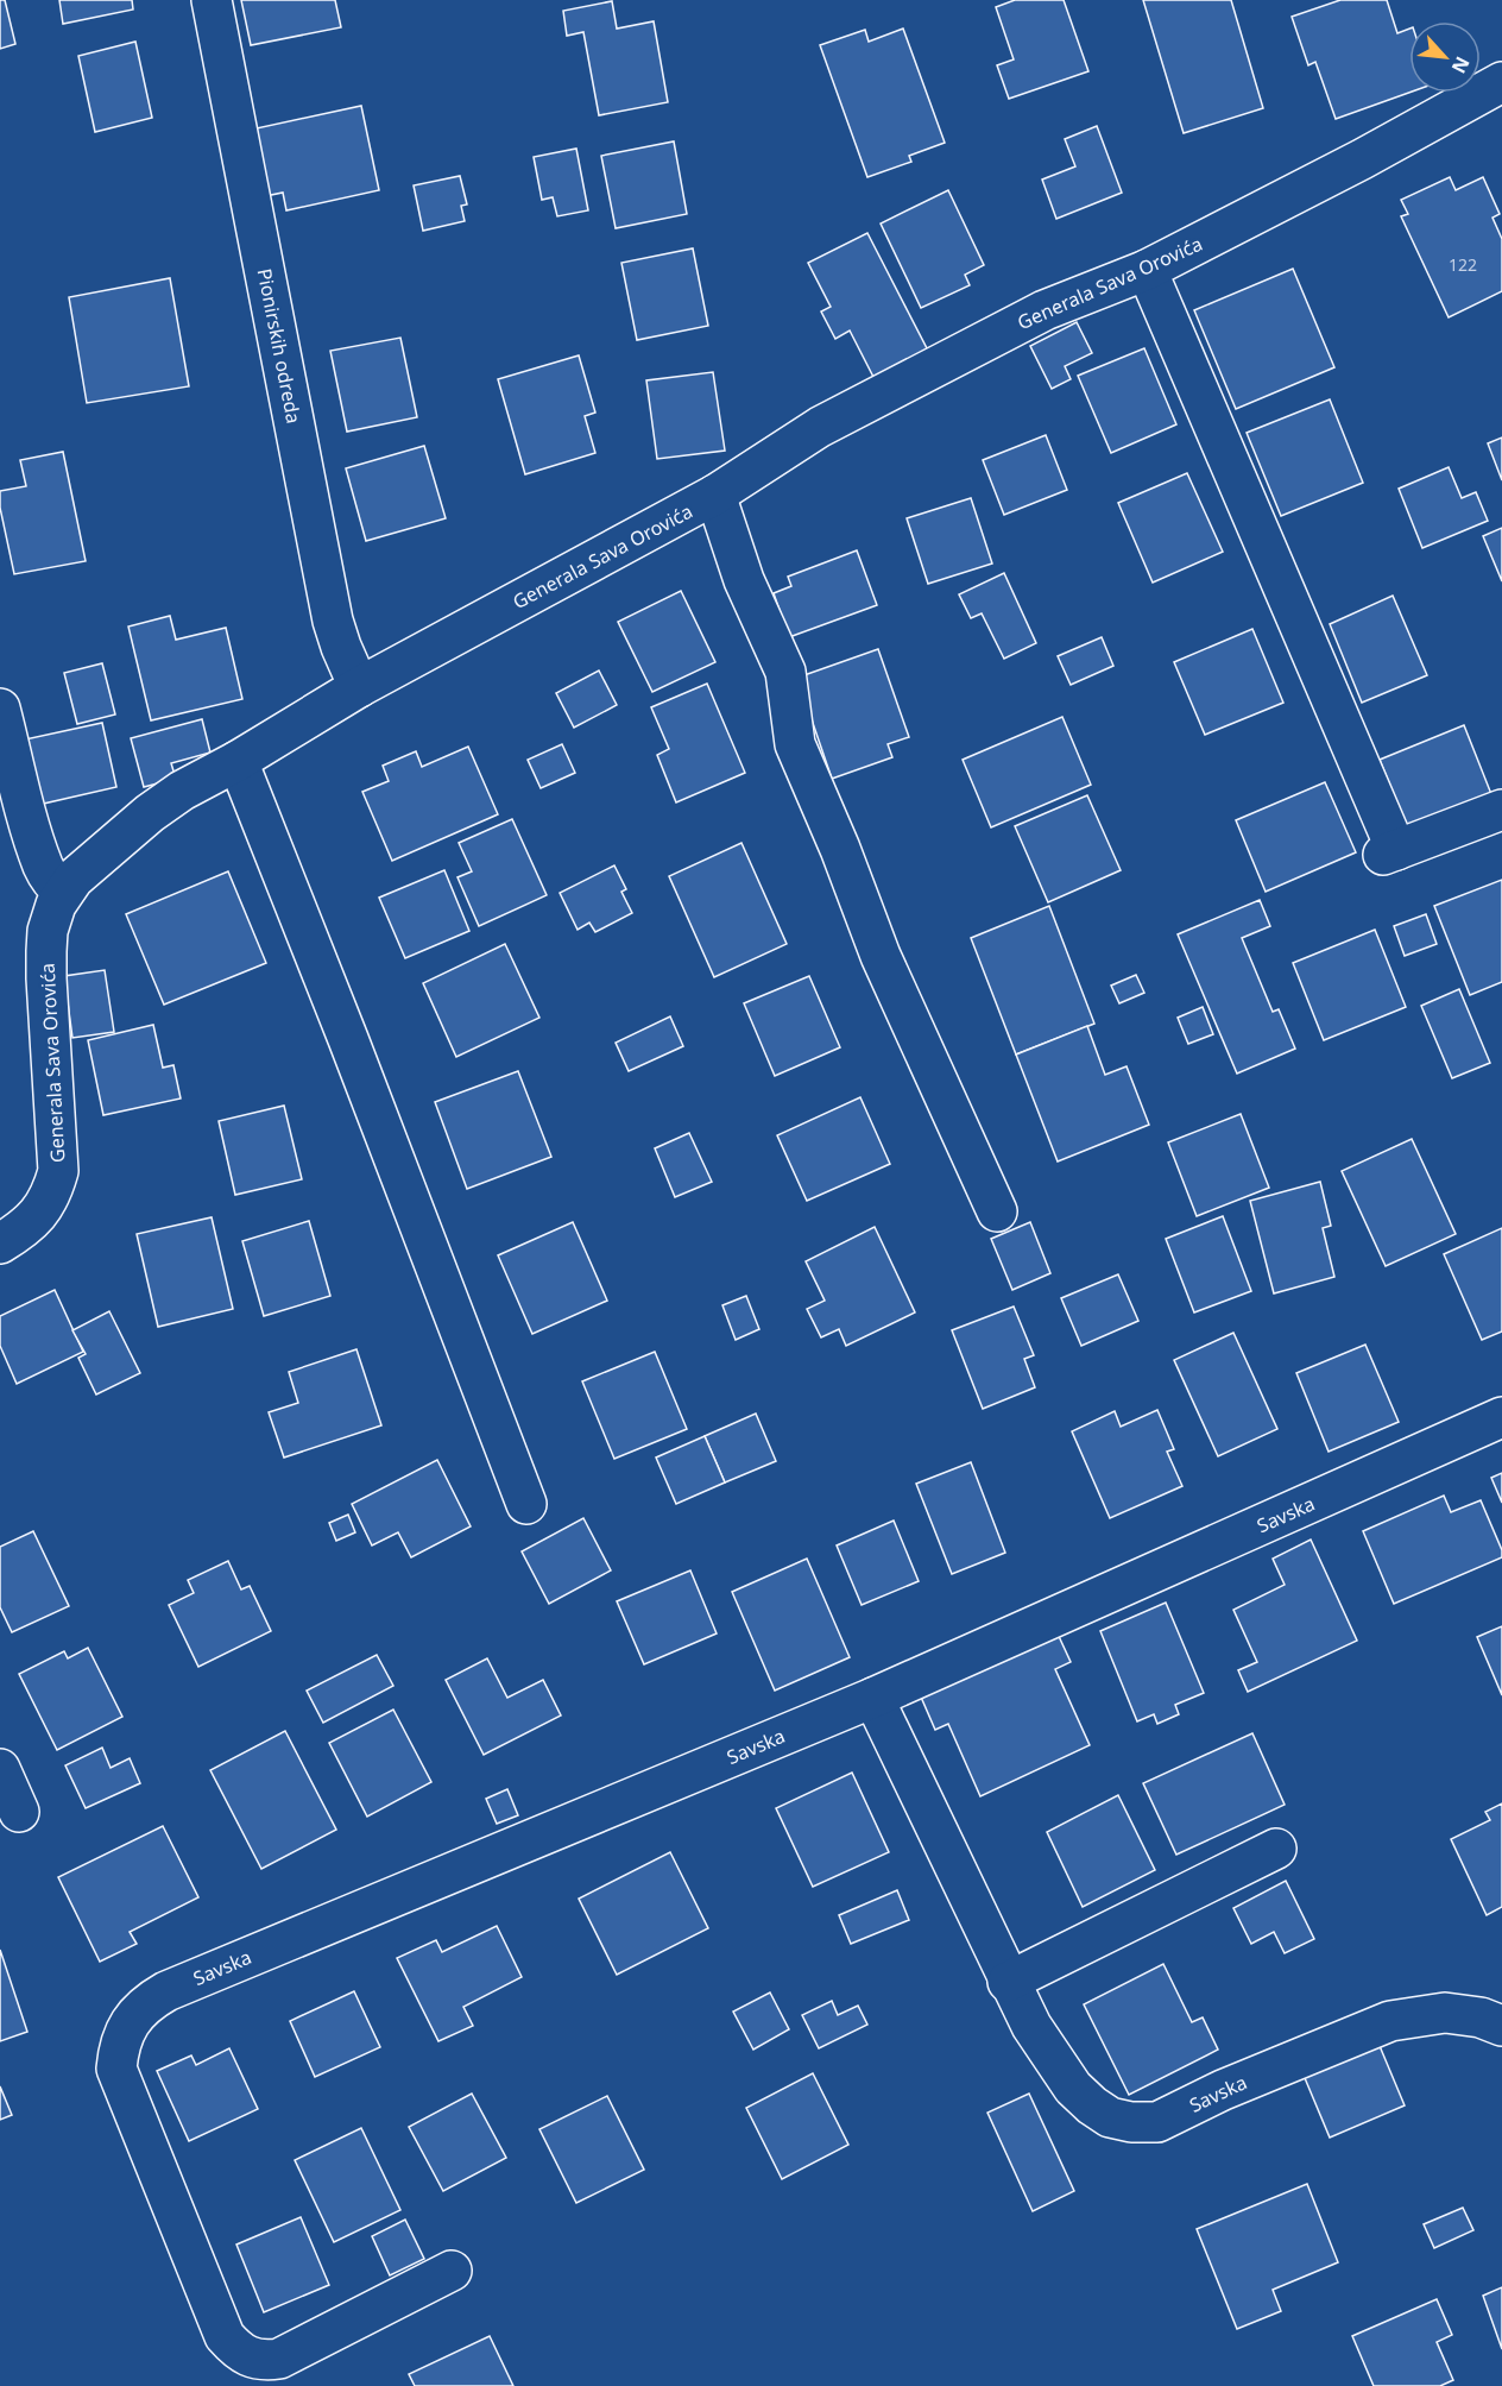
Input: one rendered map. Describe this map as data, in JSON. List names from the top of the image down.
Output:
{
  "streets": {
    "street": ["Generala Sava Orovića", "Pionirskih odreda", "Savska"]
  },
  "crossings": [
    ["Generala Sava Orovića", "Pionirskih odreda"]
  ],
  "house_numbers": ["122"],
  "north": "bottom right"
}
